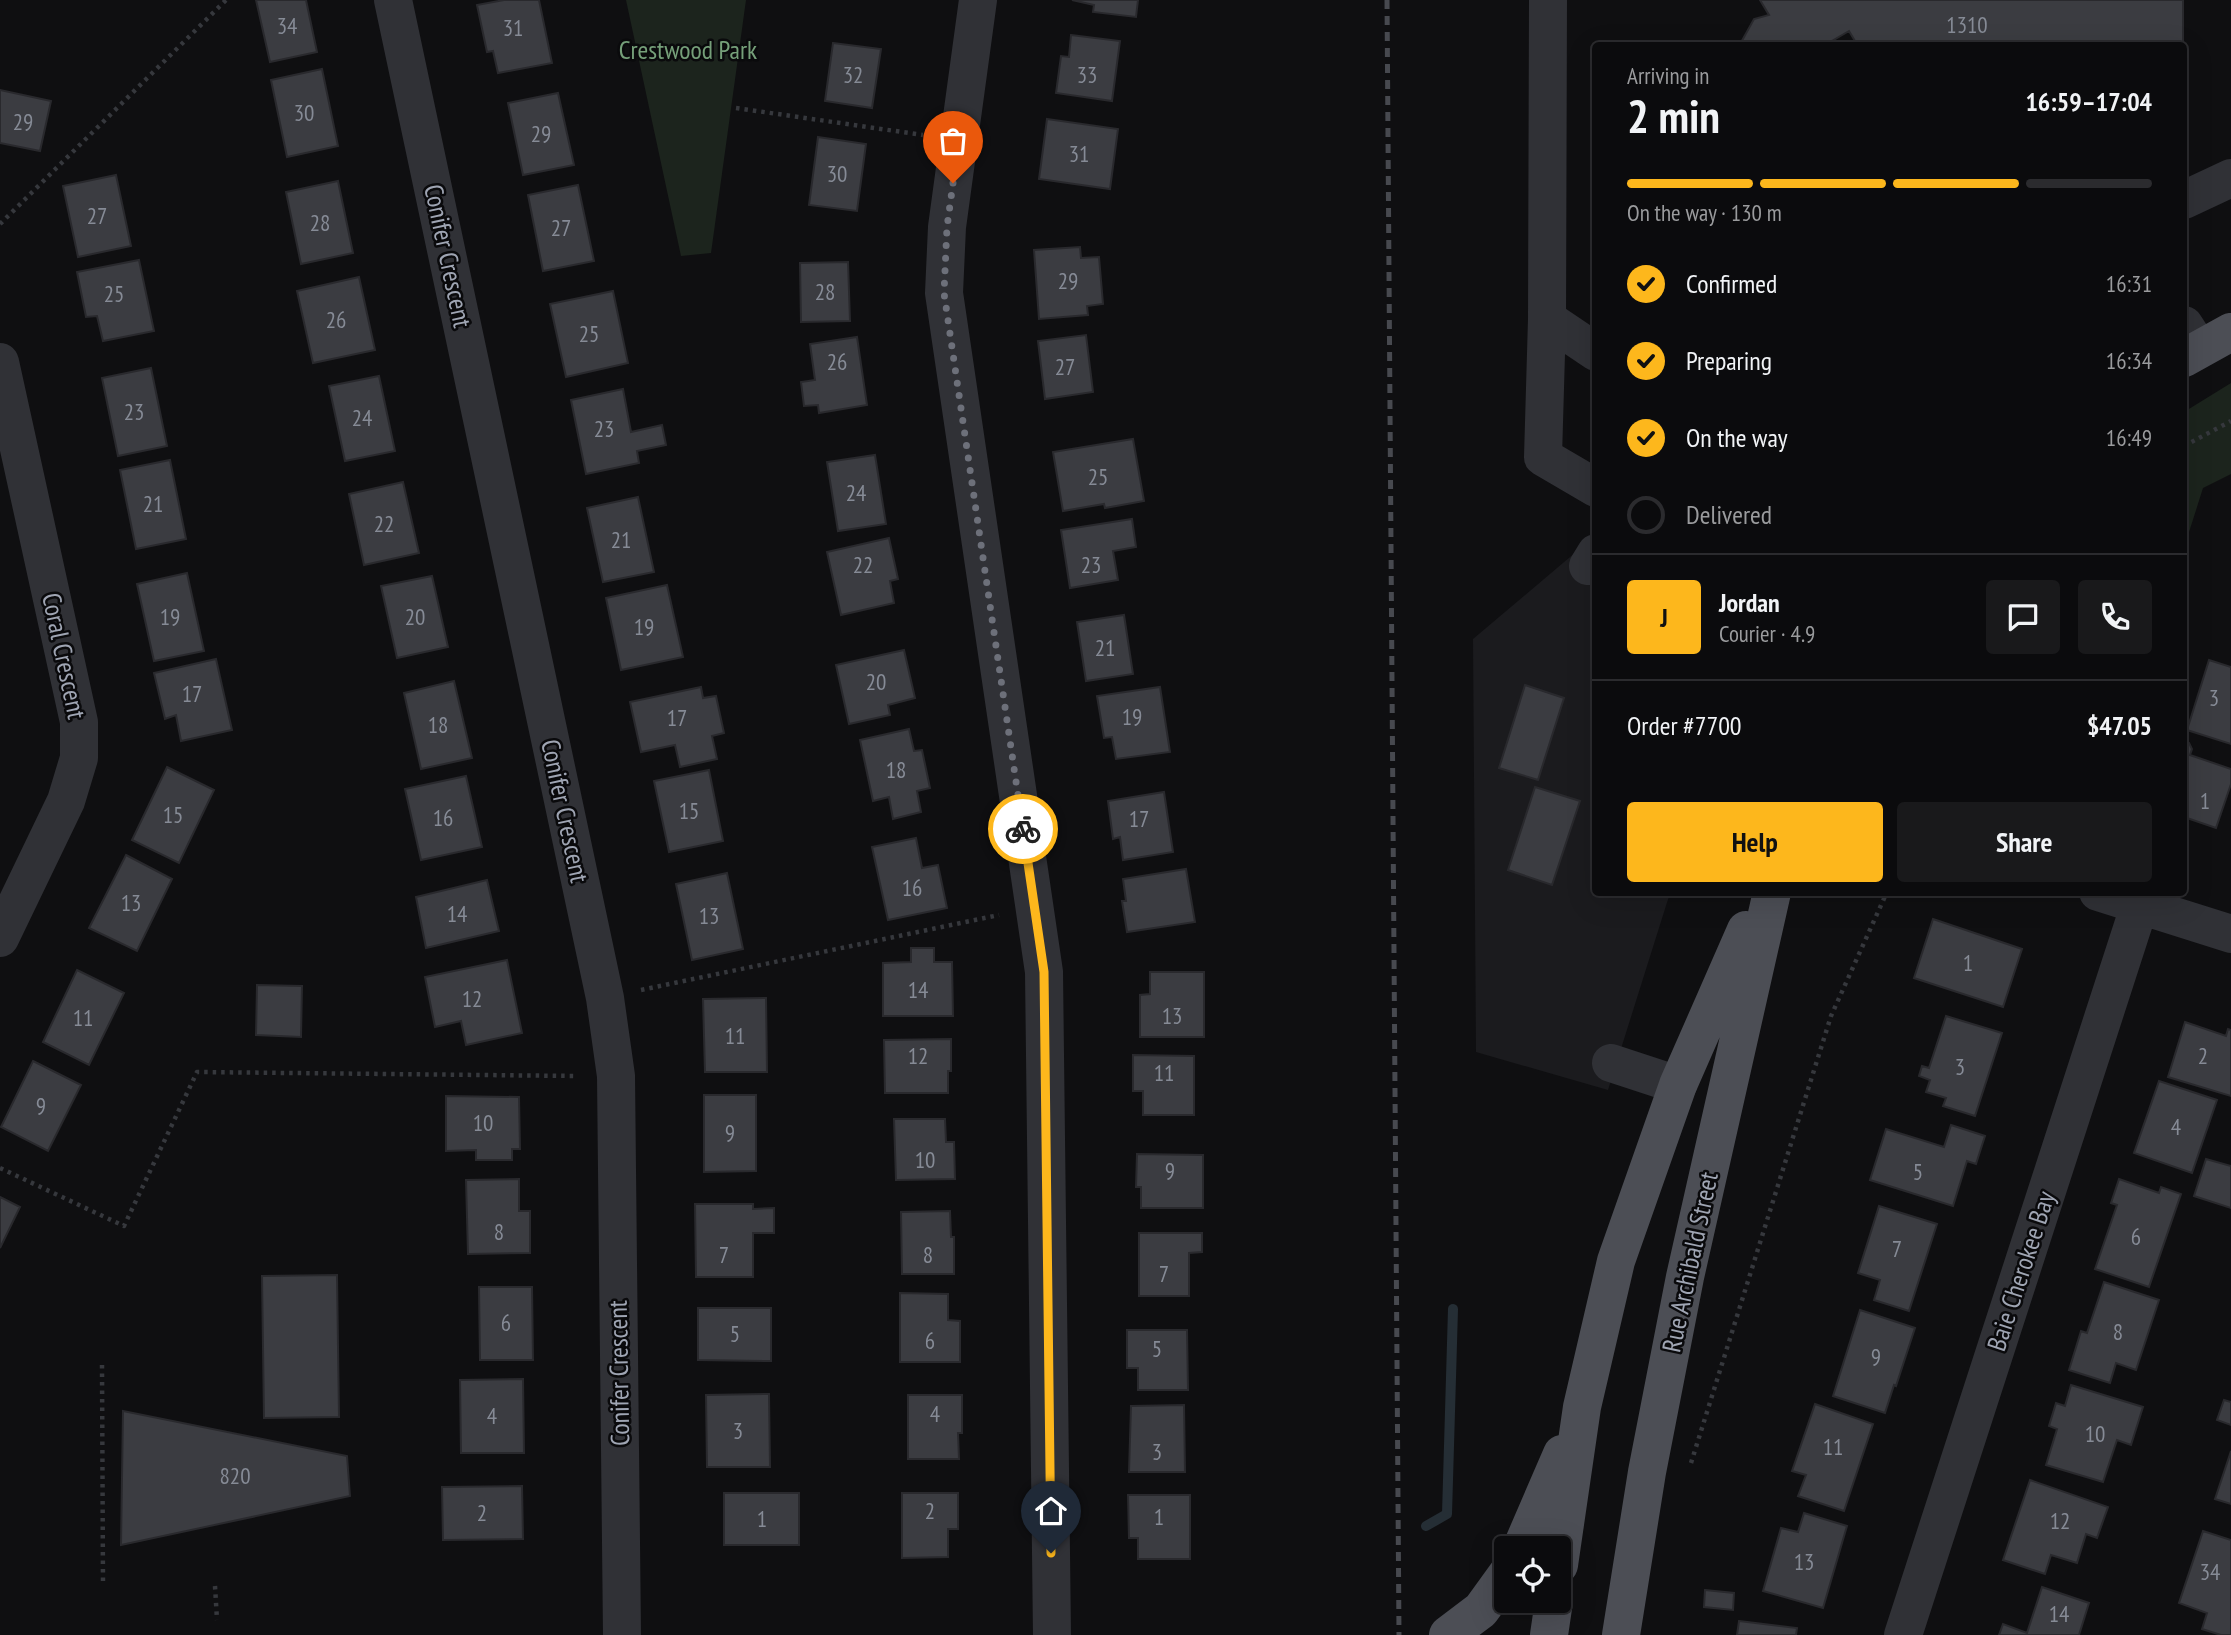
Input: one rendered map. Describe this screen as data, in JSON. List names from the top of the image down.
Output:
{
  "streets": {
    "main road": ["Rue Archibald Street"],
    "street": ["Conifer Crescent", "Coral Crescent", "Baie Cherokee Bay"]
  },
  "parks": ["Crestwood Park"],
  "house_numbers": [
    "1310",
    "34",
    "31",
    "32",
    "33",
    "30",
    "29",
    "29",
    "31",
    "30",
    "27",
    "28",
    "27",
    "29",
    "28",
    "25",
    "26",
    "25",
    "26",
    "27",
    "23",
    "24",
    "23",
    "25",
    "24",
    "21",
    "22",
    "21",
    "22",
    "23",
    "19",
    "20",
    "19",
    "21",
    "20",
    "17",
    "3",
    "19",
    "17",
    "18",
    "18",
    "1",
    "15",
    "15",
    "16",
    "17",
    "16",
    "13",
    "14",
    "13",
    "1",
    "14",
    "12",
    "13",
    "11",
    "11",
    "12",
    "2",
    "3",
    "11",
    "9",
    "10",
    "4",
    "9",
    "10",
    "9",
    "5",
    "8",
    "6",
    "7",
    "7",
    "8",
    "7",
    "6",
    "8",
    "5",
    "6",
    "5",
    "9",
    "4",
    "4",
    "3",
    "10",
    "11",
    "3",
    "820",
    "2",
    "2",
    "1",
    "1",
    "12",
    "13",
    "34",
    "14"
  ],
  "page": {
    "heading": ["2 min", "Arriving in", "16:59–17:04"],
    "panel": [
      "Jordan",
      "Courier · 4.9",
      "Order #7700",
      "$47.05"
    ],
    "bar": "On the way · 130 m",
    "list": [
      ["Confirmed", "16:31"],
      ["Preparing", "16:34"],
      ["On the way", "16:49"],
      "Delivered"
    ],
    "round": "J",
    "buttons": ["Help", "Share"]
  }
}
